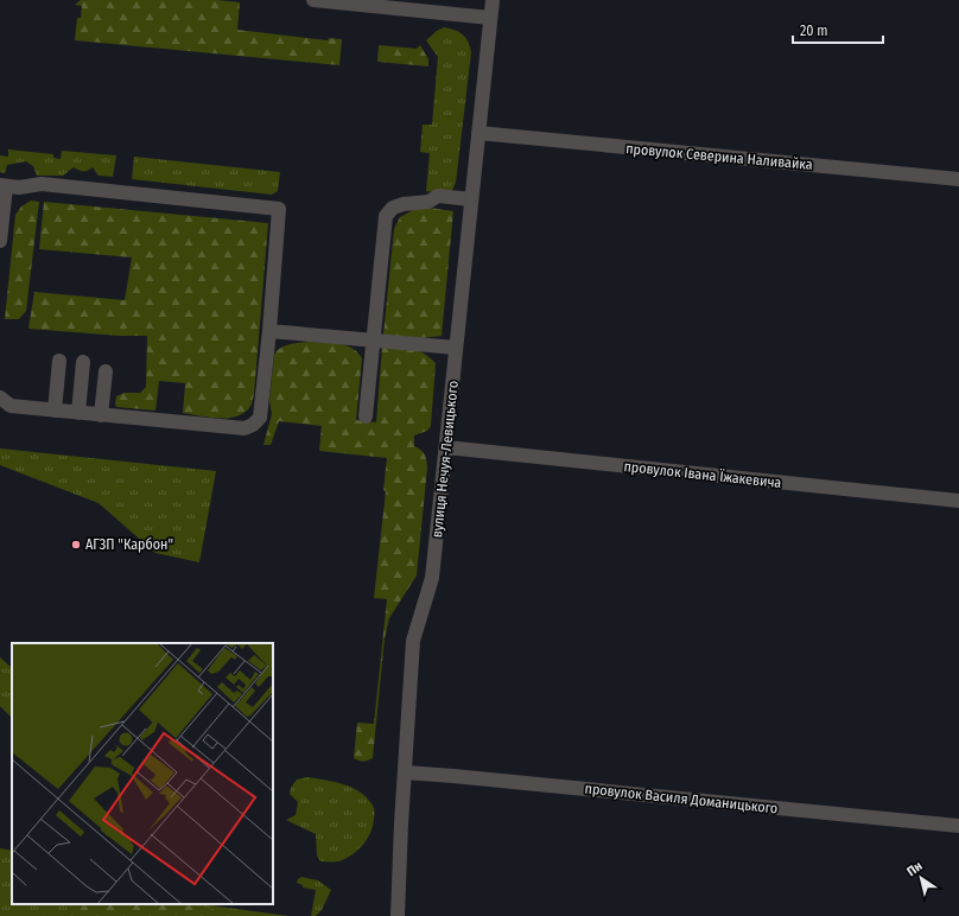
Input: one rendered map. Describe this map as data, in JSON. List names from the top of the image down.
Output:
{
  "streets": {
    "street": [
      "провулок Северина Наливайка",
      "вулиця Нечуя-Левицького",
      "провулок Івана Їжакевича",
      "провулок Василя Доманицького"
    ]
  },
  "crossings": [
    ["провулок Северина Наливайка", "вулиця Нечуя-Левицького"],
    ["вулиця Нечуя-Левицького", "провулок Івана Їжакевича"],
    ["вулиця Нечуя-Левицького", "провулок Василя Доманицького"]
  ],
  "places": ["АГЗП \"Карбон\""],
  "scale_bar": "20 m",
  "north": "top left"
}
